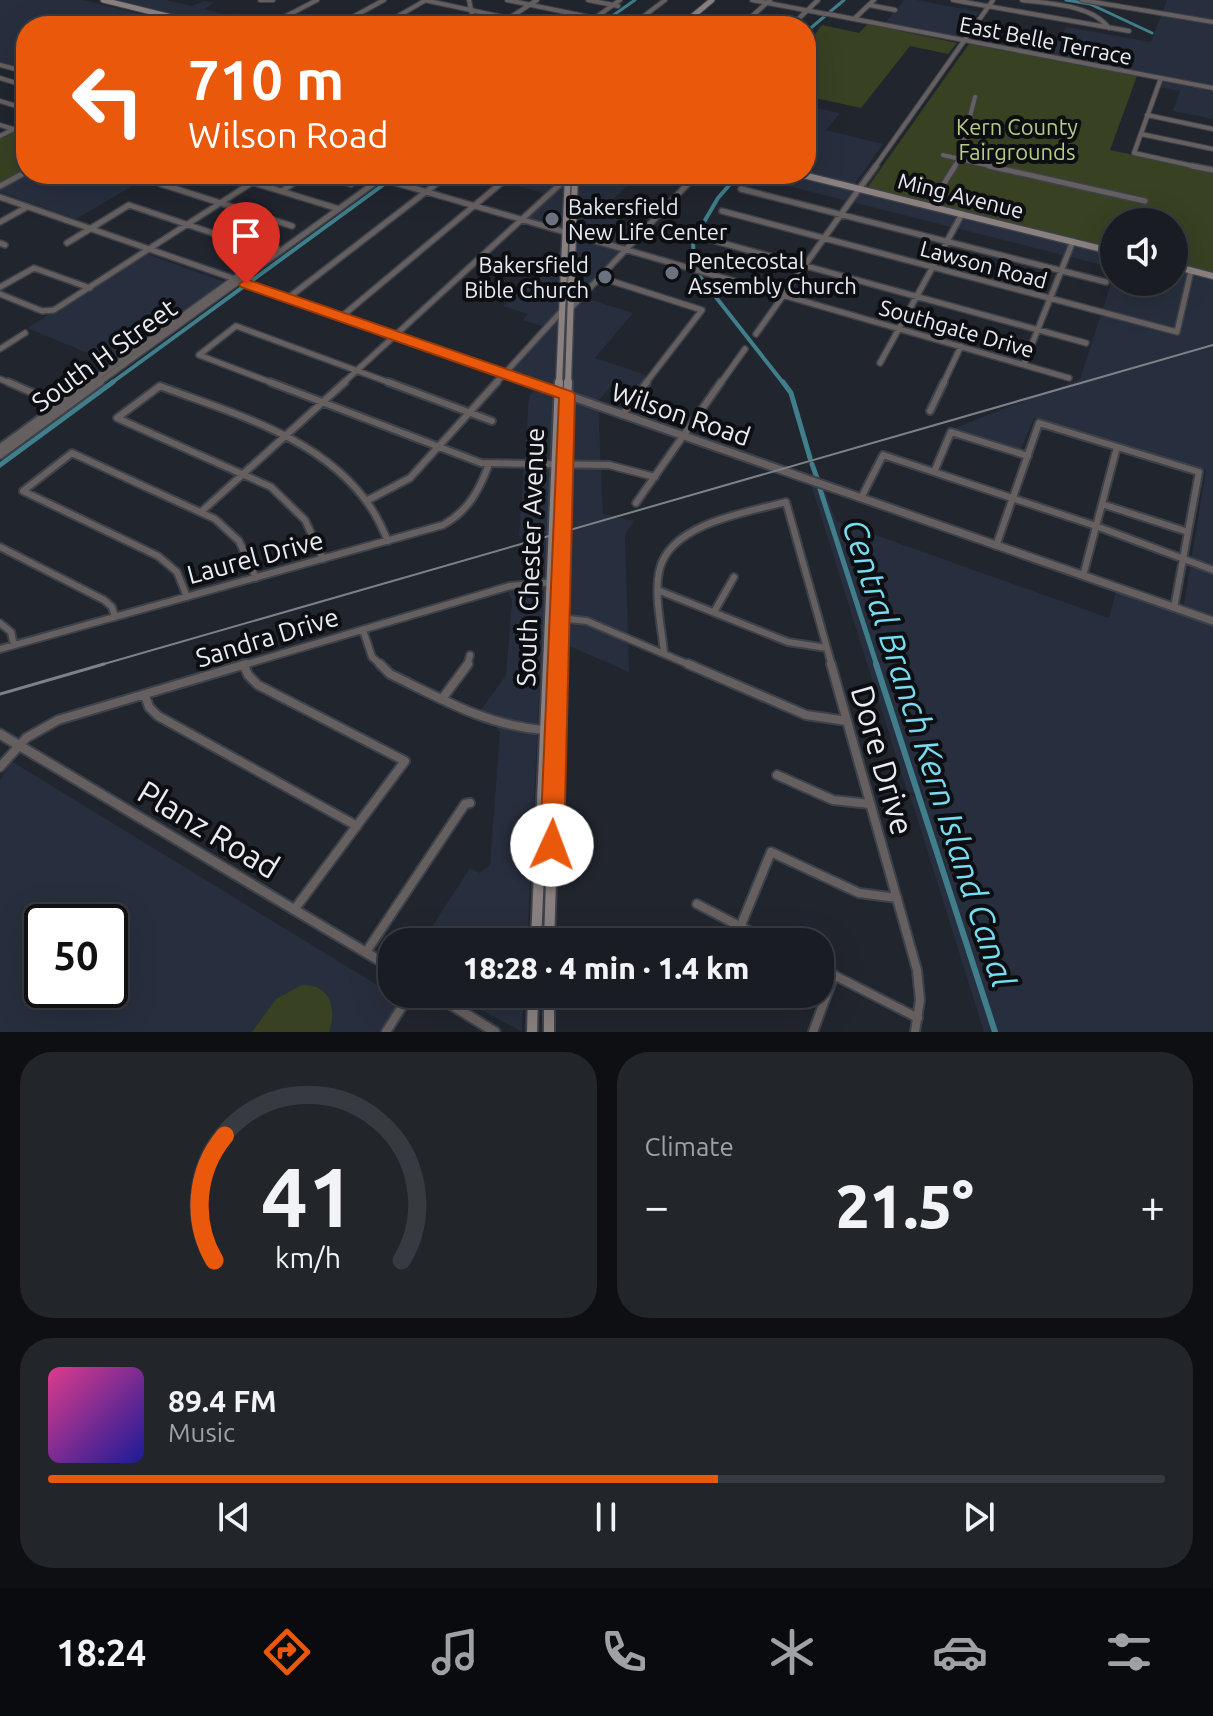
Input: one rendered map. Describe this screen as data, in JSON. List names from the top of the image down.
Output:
{
  "streets": {
    "main road": ["Ming Avenue", "South Chester Avenue"],
    "street": [
      "East Belle Terrace",
      "Lawson Road",
      "Southgate Drive",
      "South H Street",
      "Wilson Road",
      "Laurel Drive",
      "Sandra Drive",
      "Dore Drive",
      "Planz Road"
    ]
  },
  "crossings": [
    ["Southgate Drive", "South Chester Avenue"],
    ["South H Street", "Wilson Road"],
    ["Wilson Road", "South Chester Avenue"],
    ["South Chester Avenue", "Sandra Drive"],
    ["Sandra Drive", "Planz Road"]
  ],
  "water": ["Central Branch Kern Island Canal"],
  "parks": ["Kern County Fairgrounds"],
  "places": ["Bakersfield New Life Center", "Pentecostal Assembly Church", "Bakersfield Bible Church"],
  "page": {
    "turn": ["710 m", "Wilson Road"],
    "limit": "50",
    "trip": "18:28 · 4 min · 1.4 km",
    "tile": "Climate",
    "heat": ["−", "21.5°", "+"],
    "song": ["89.4 FM", "Music"],
    "tabs": "18:24",
    "gauge": ["41", "km/h"]
  }
}
